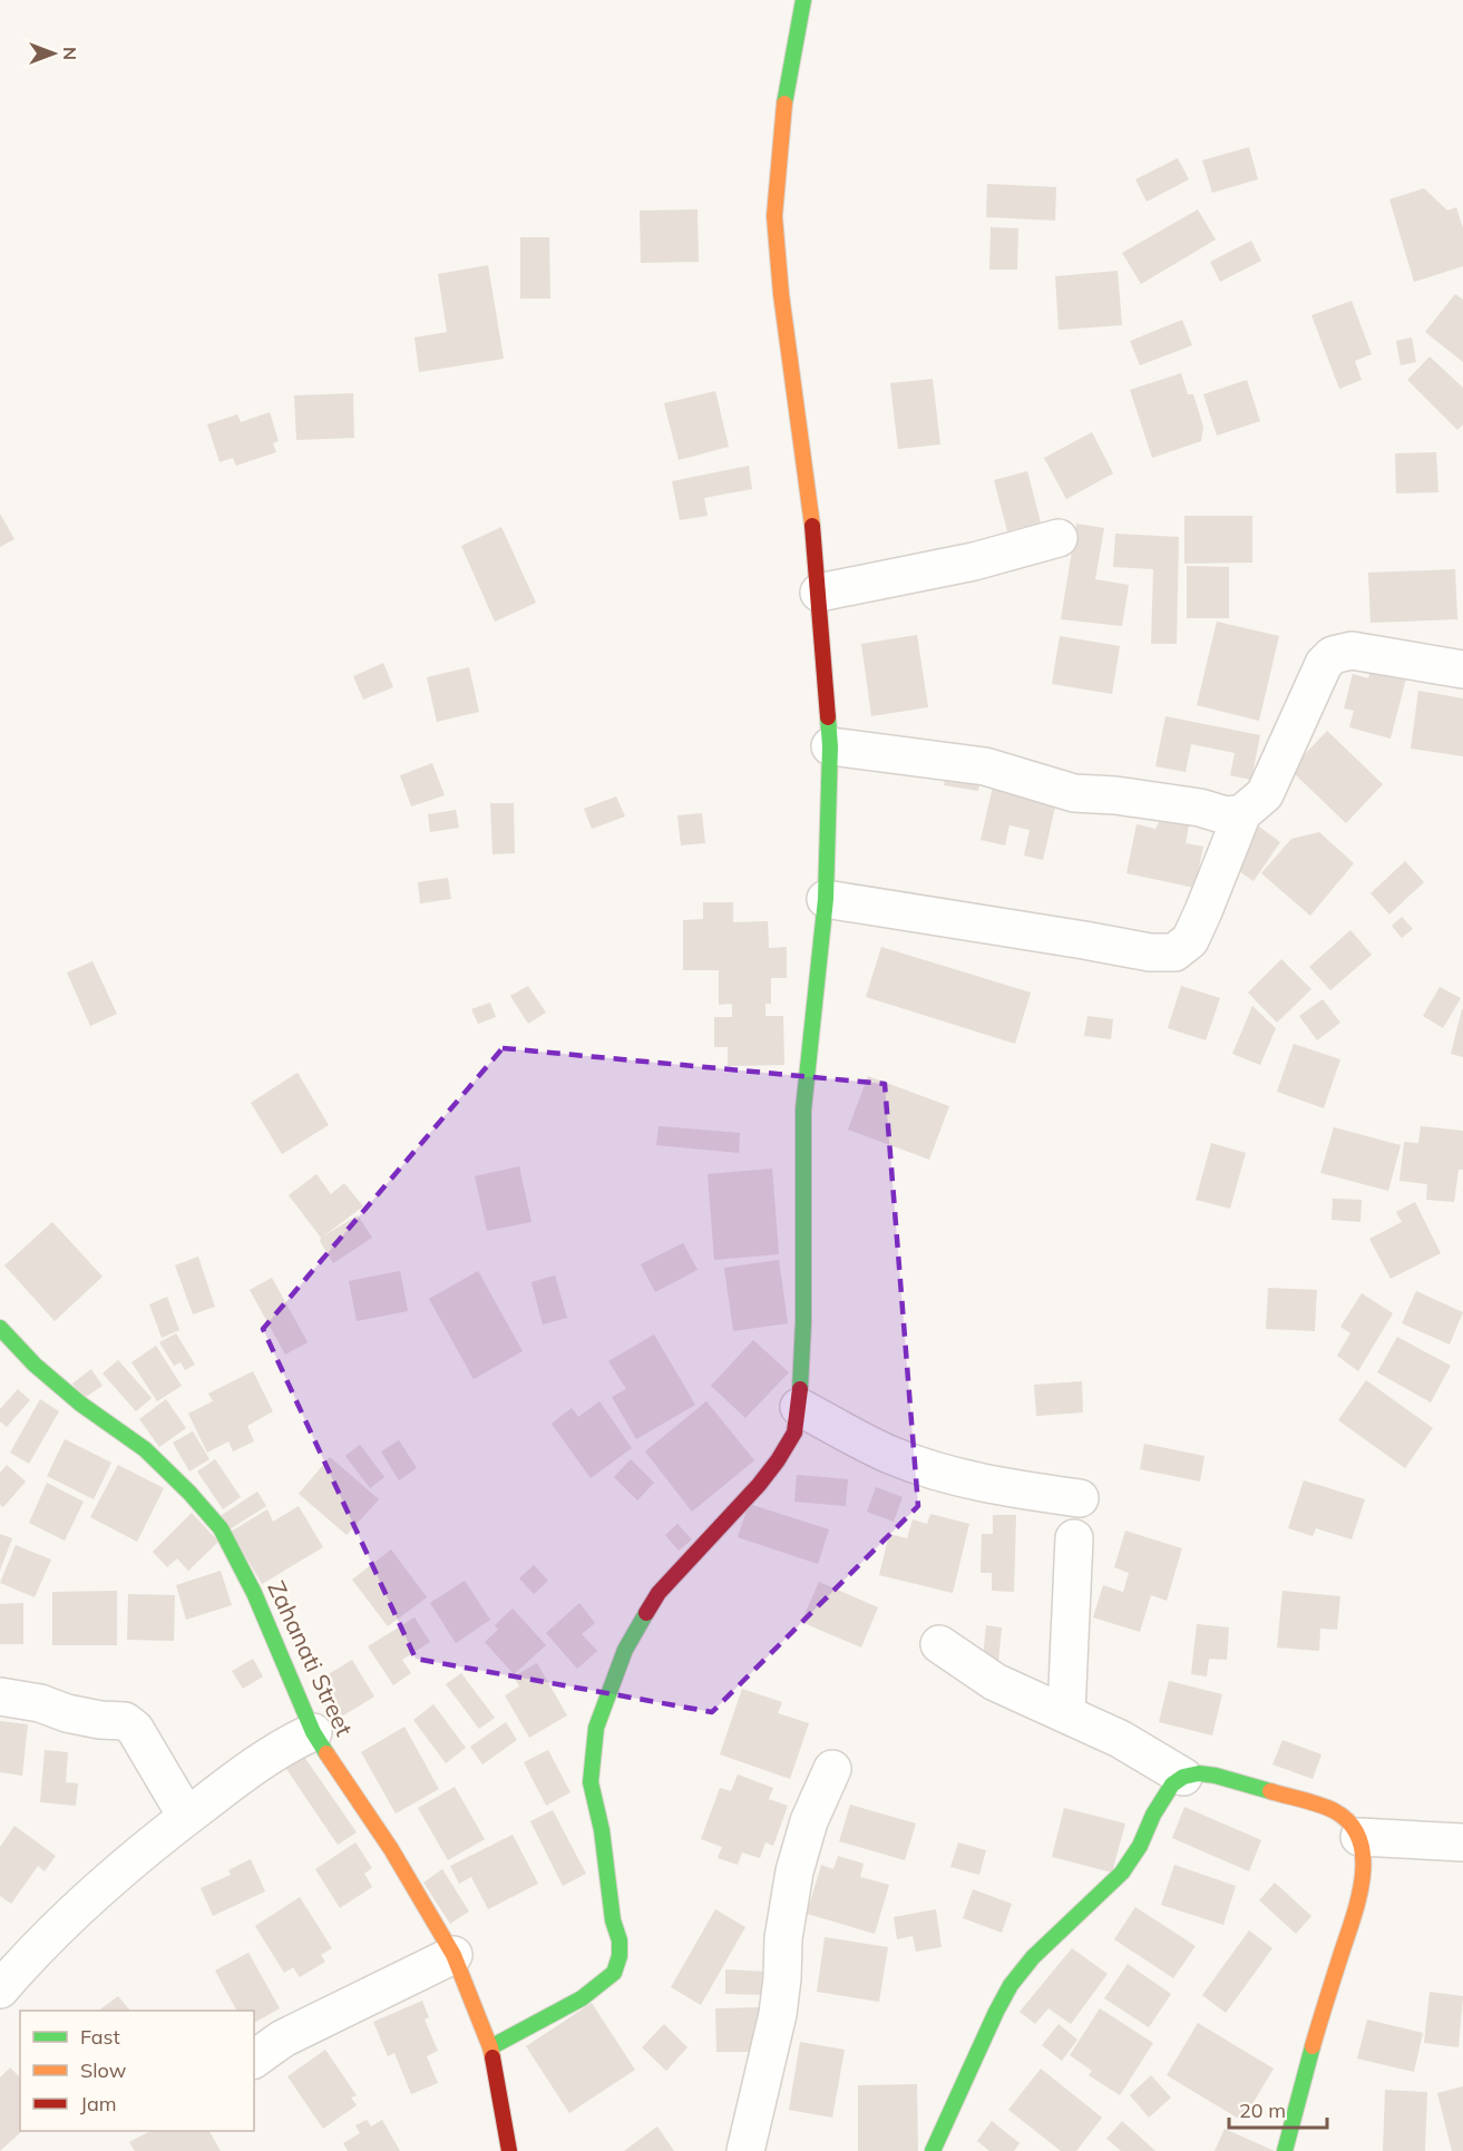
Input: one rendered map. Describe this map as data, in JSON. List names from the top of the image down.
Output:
{
  "streets": {
    "street": ["Zahanati Street"]
  },
  "legend": ["Fast", "Slow", "Jam"],
  "scale_bar": "20 m",
  "north": "right"
}
